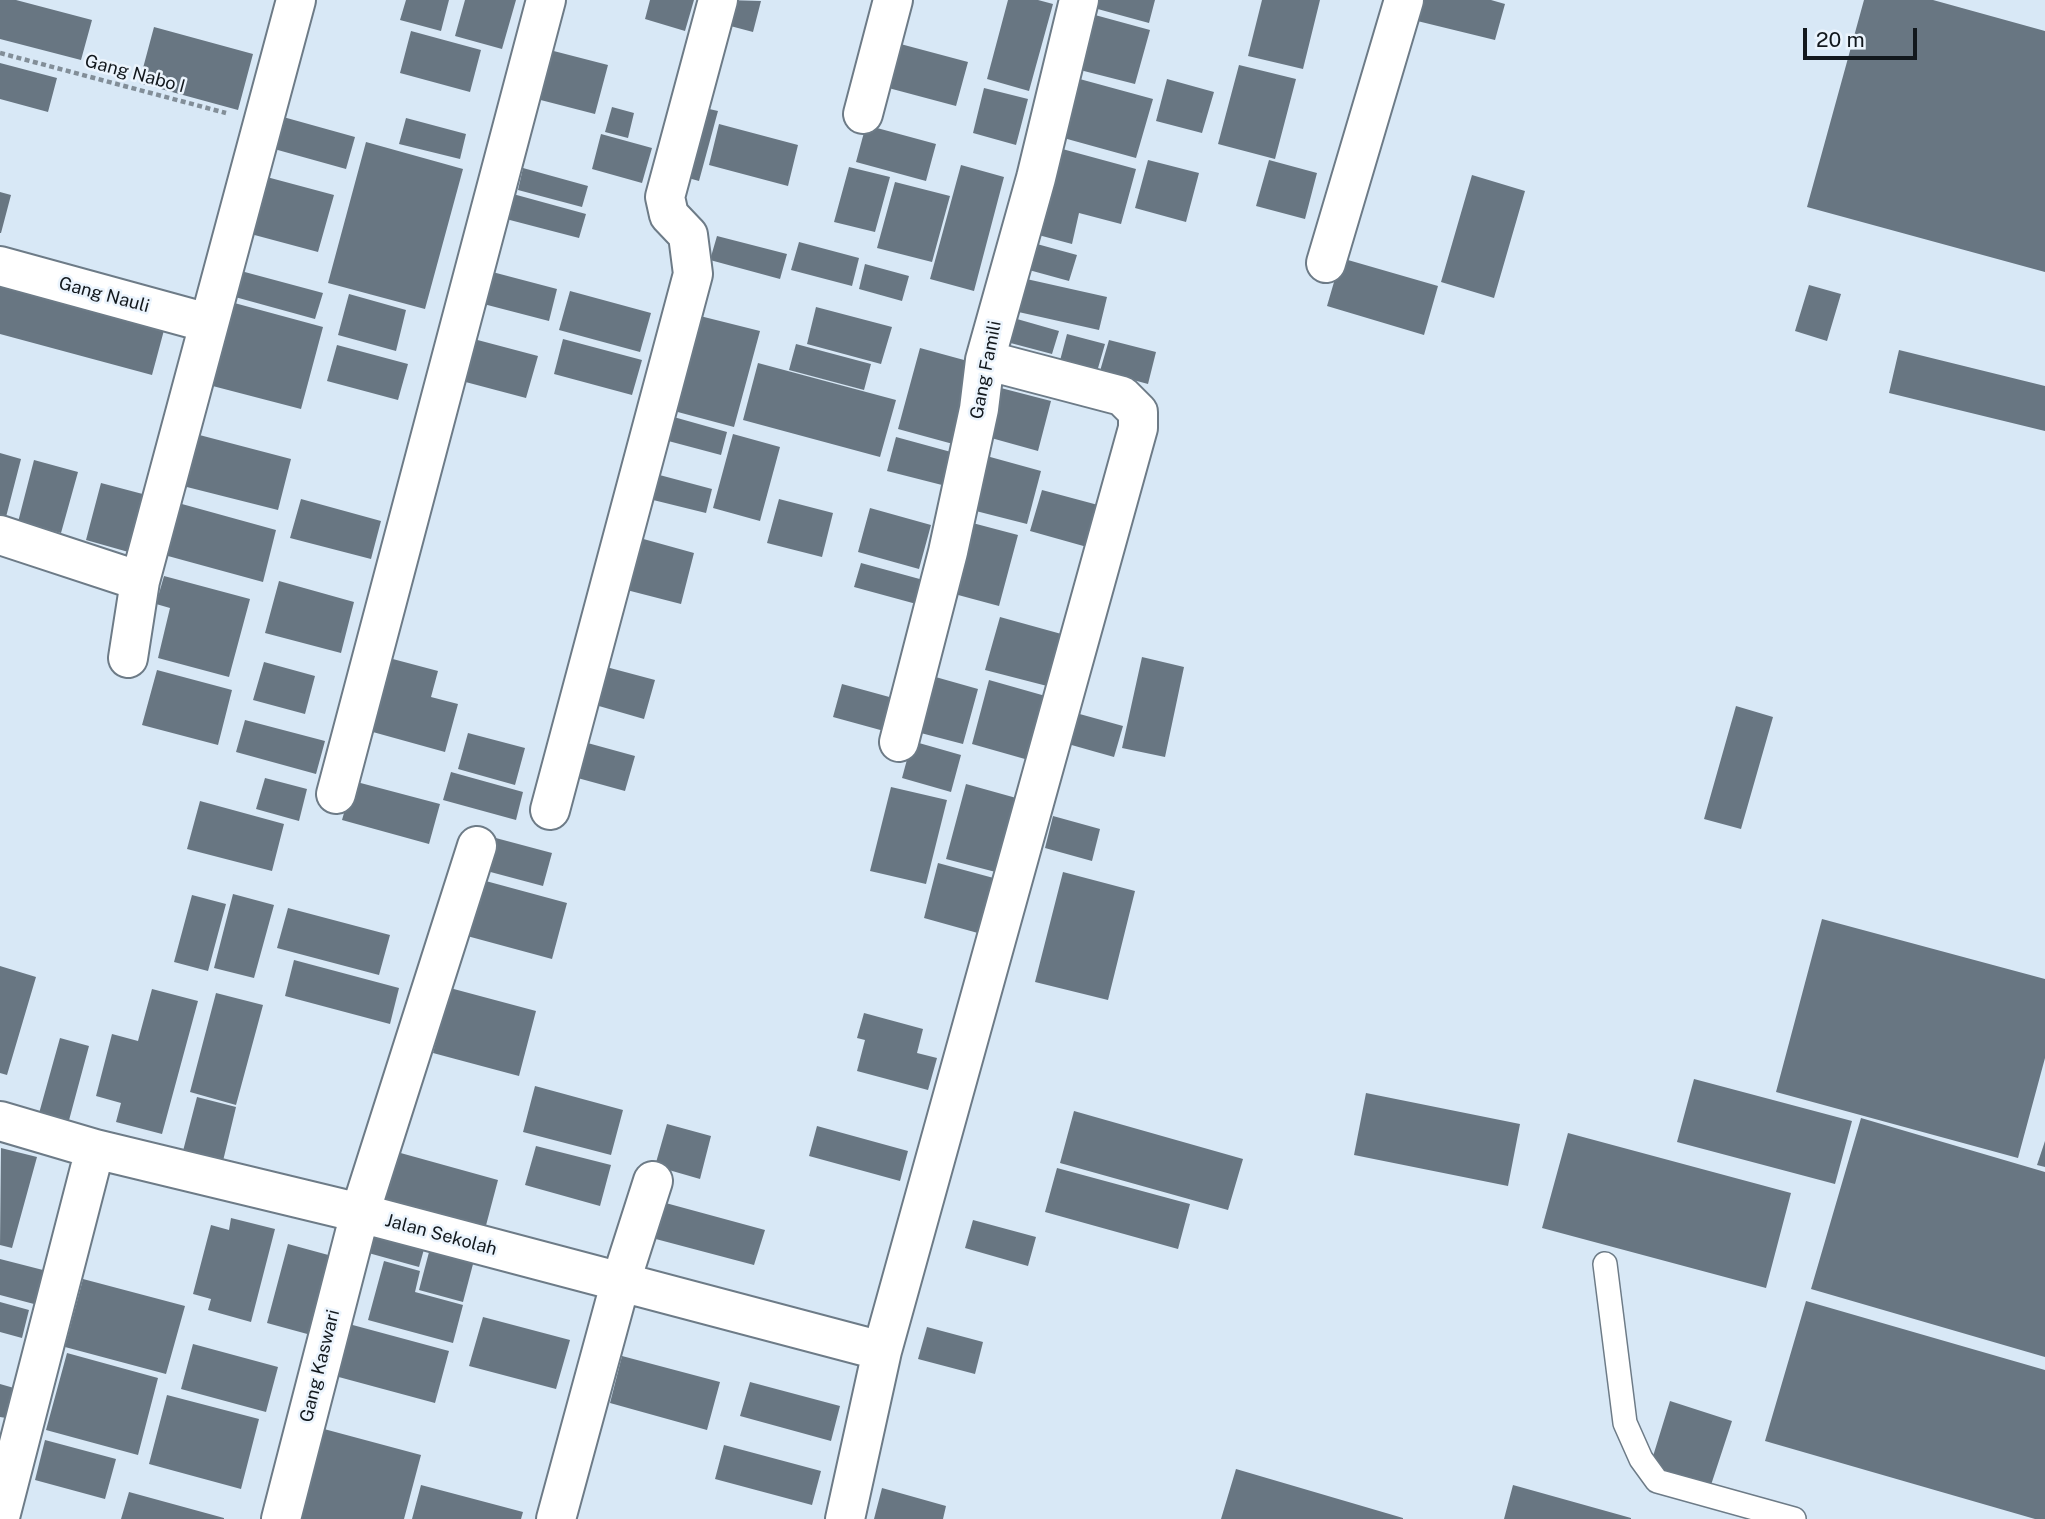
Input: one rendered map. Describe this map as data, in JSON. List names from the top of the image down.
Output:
{
  "streets": {
    "street": [
      "Gang Nauli",
      "Gang Famili",
      "Jalan Sekolah",
      "Gang Kaswari"
    ],
    "path": ["Gang Nabo I"]
  },
  "crossings": [
    ["Jalan Sekolah", "Gang Kaswari"]
  ],
  "scale_bar": "20 m"
}
